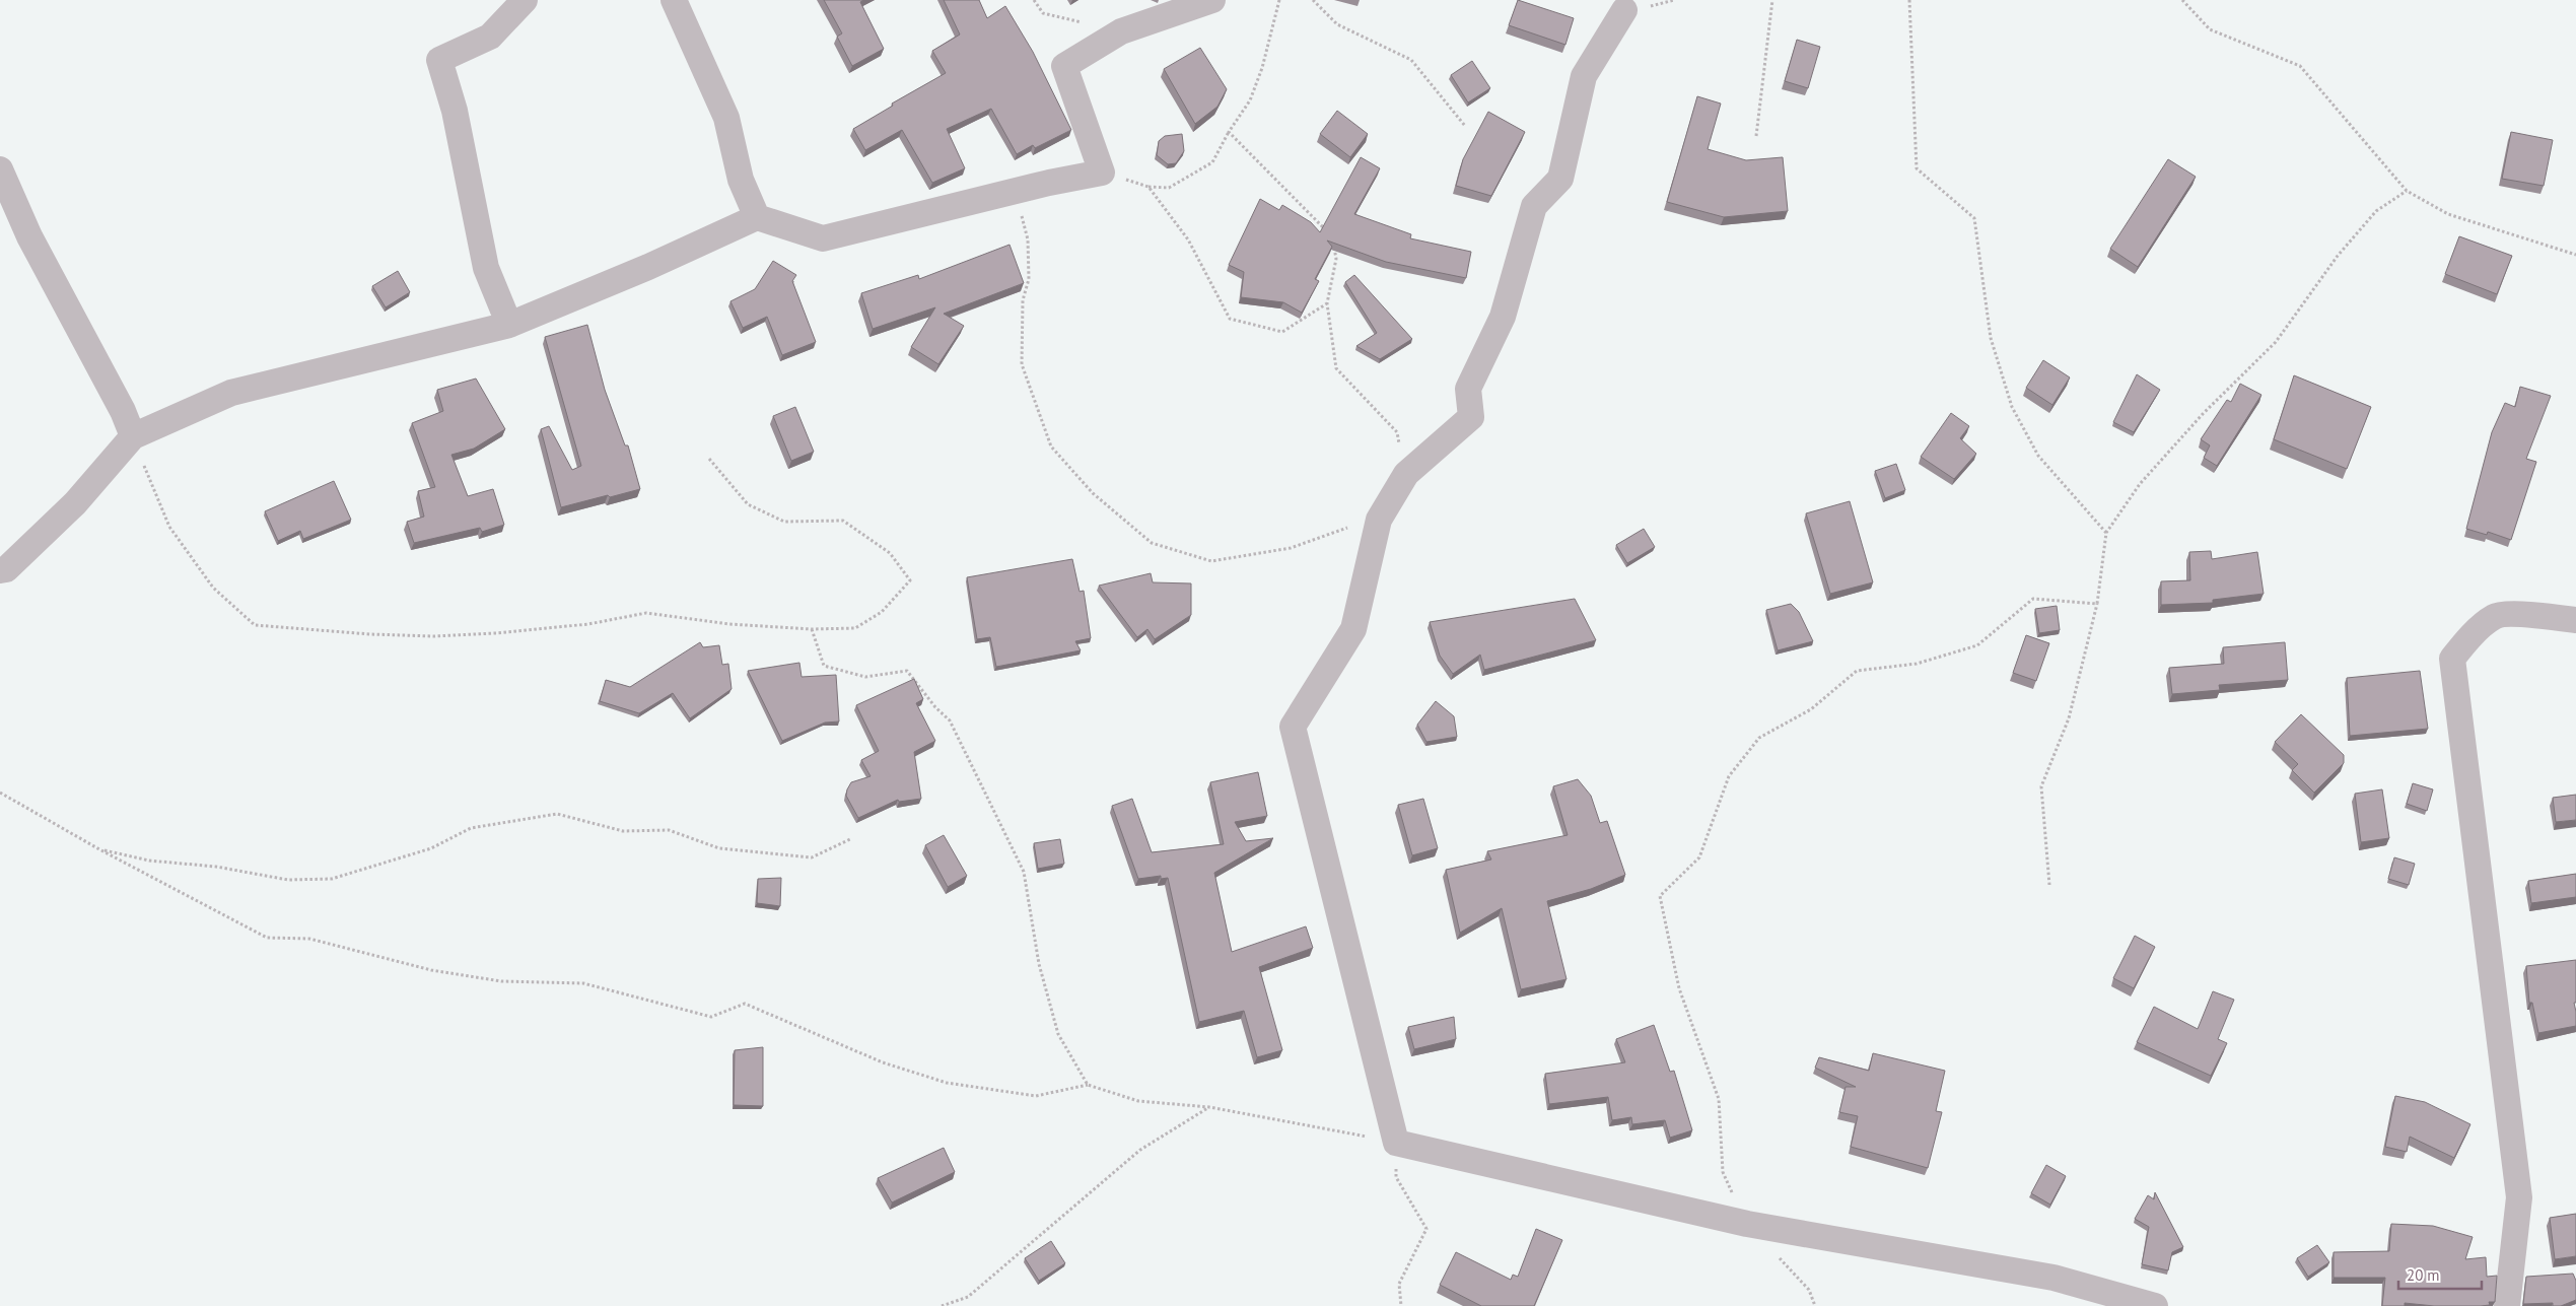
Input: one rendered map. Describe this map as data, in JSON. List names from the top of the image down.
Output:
{
  "scale_bar": "20 m"
}
